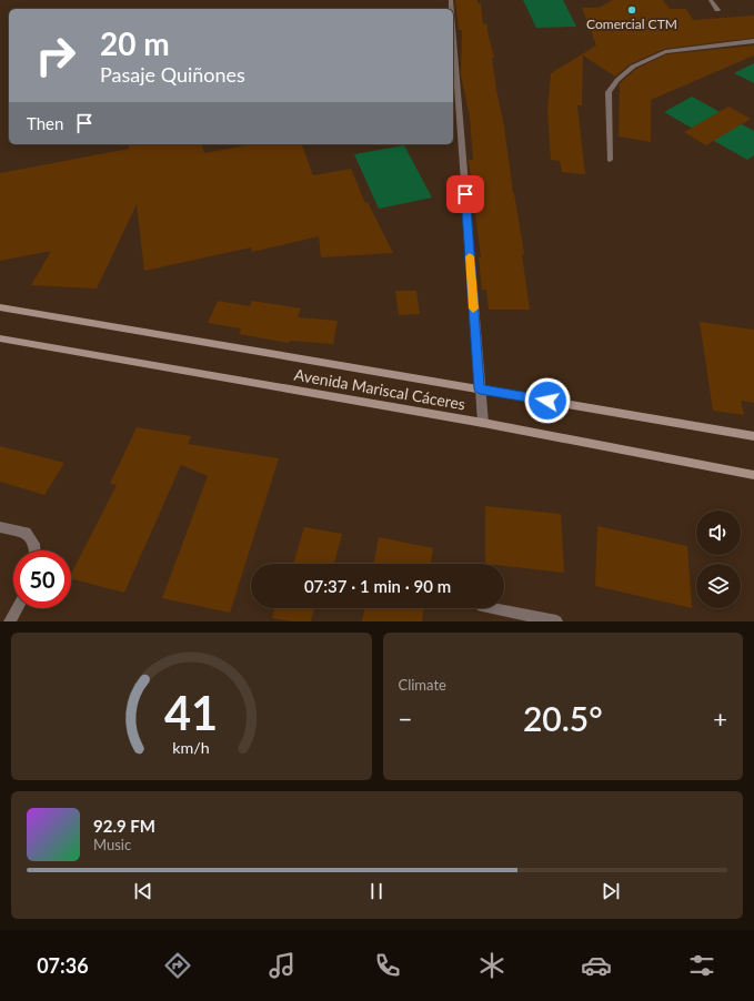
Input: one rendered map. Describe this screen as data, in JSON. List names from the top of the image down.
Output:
{
  "streets": {
    "main road": ["Avenida Mariscal Cáceres"]
  },
  "places": ["Comercial CTM"],
  "page": {
    "turn": ["20 m", "Pasaje Quiñones"],
    "then": "Then",
    "limit": "50",
    "trip": "07:37 · 1 min · 90 m",
    "tile": "Climate",
    "heat": ["−", "20.5°", "+"],
    "song": ["92.9 FM", "Music"],
    "tabs": "07:36",
    "gauge": ["41", "km/h"]
  }
}
